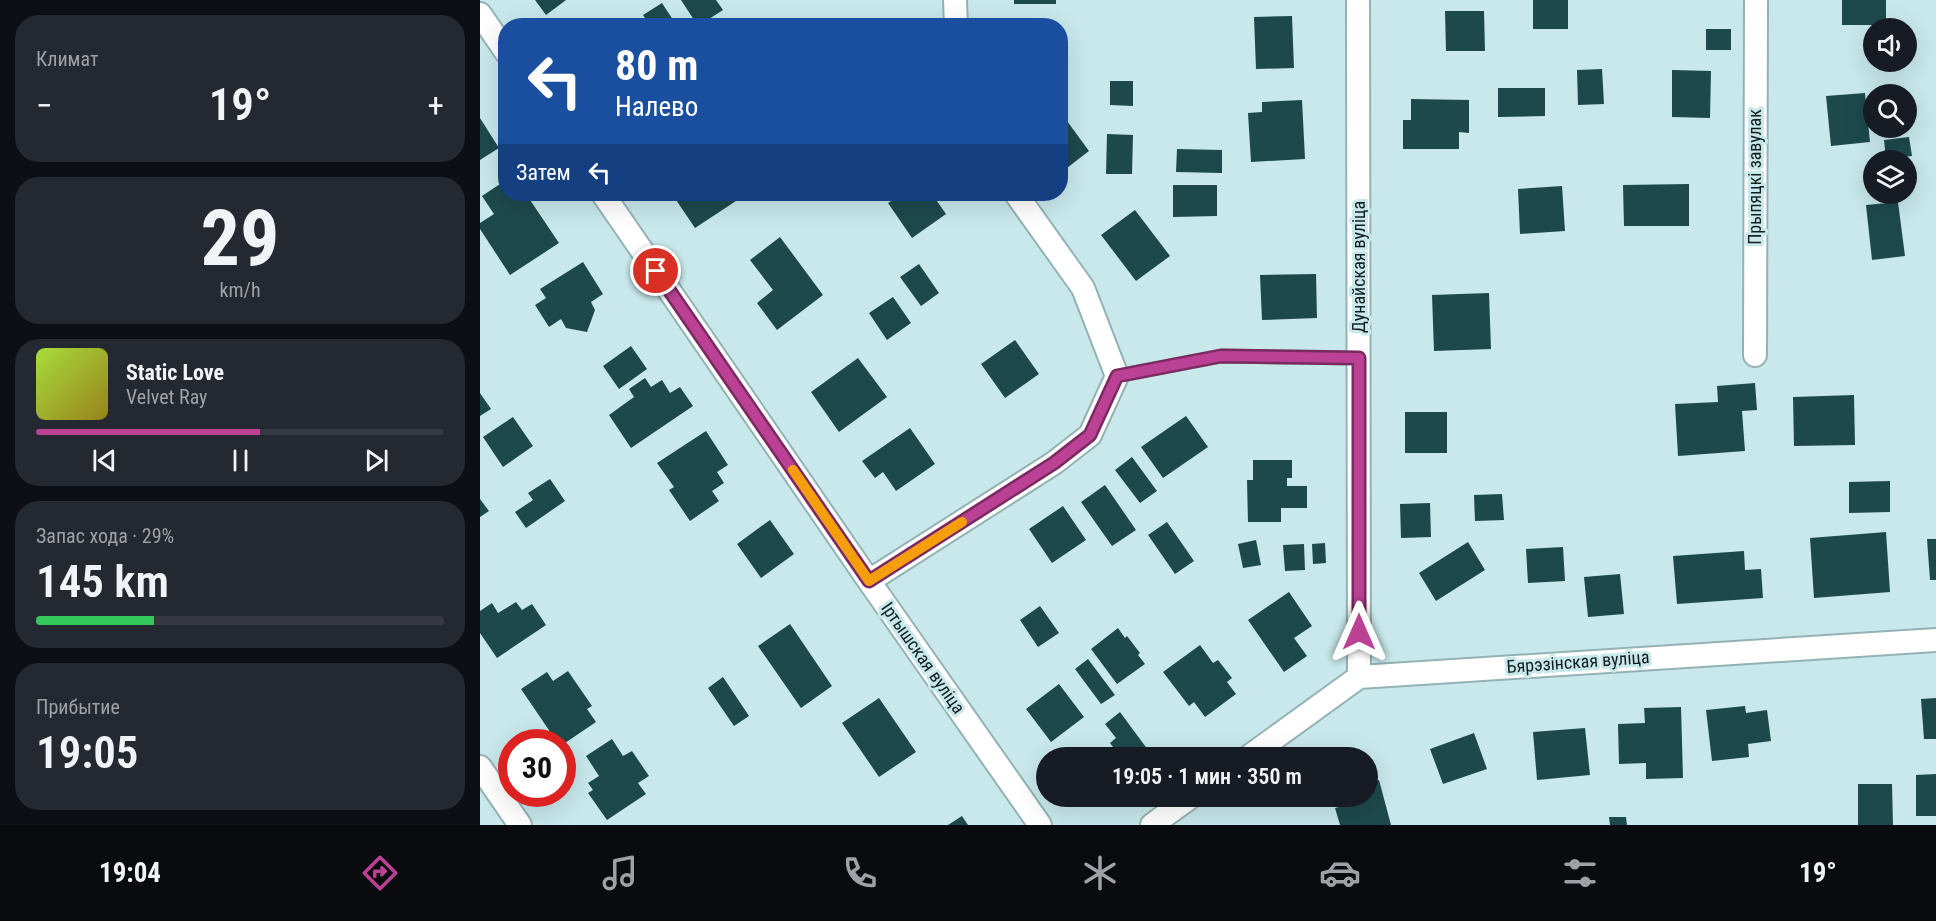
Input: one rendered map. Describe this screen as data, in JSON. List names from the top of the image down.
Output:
{
  "streets": {
    "street": [
      "Прыпяцкі завулак",
      "Дунайская вуліца",
      "Іртышская вуліца",
      "Бярэзінская вуліца"
    ]
  },
  "crossings": [
    ["Дунайская вуліца", "Бярэзінская вуліца"]
  ],
  "page": {
    "tile": [
      "Климат",
      ["29", "km/h"],
      ["Запас хода · 29%", "145 km"],
      ["Прибытие", "19:05"]
    ],
    "turn": ["80 m", "Налево"],
    "heat": ["−", "19°", "+"],
    "then": "Затем",
    "song": ["Static Love", "Velvet Ray"],
    "limit": "30",
    "trip": "19:05 · 1 мин · 350 m",
    "tabs": ["19:04", "19°"]
  }
}
